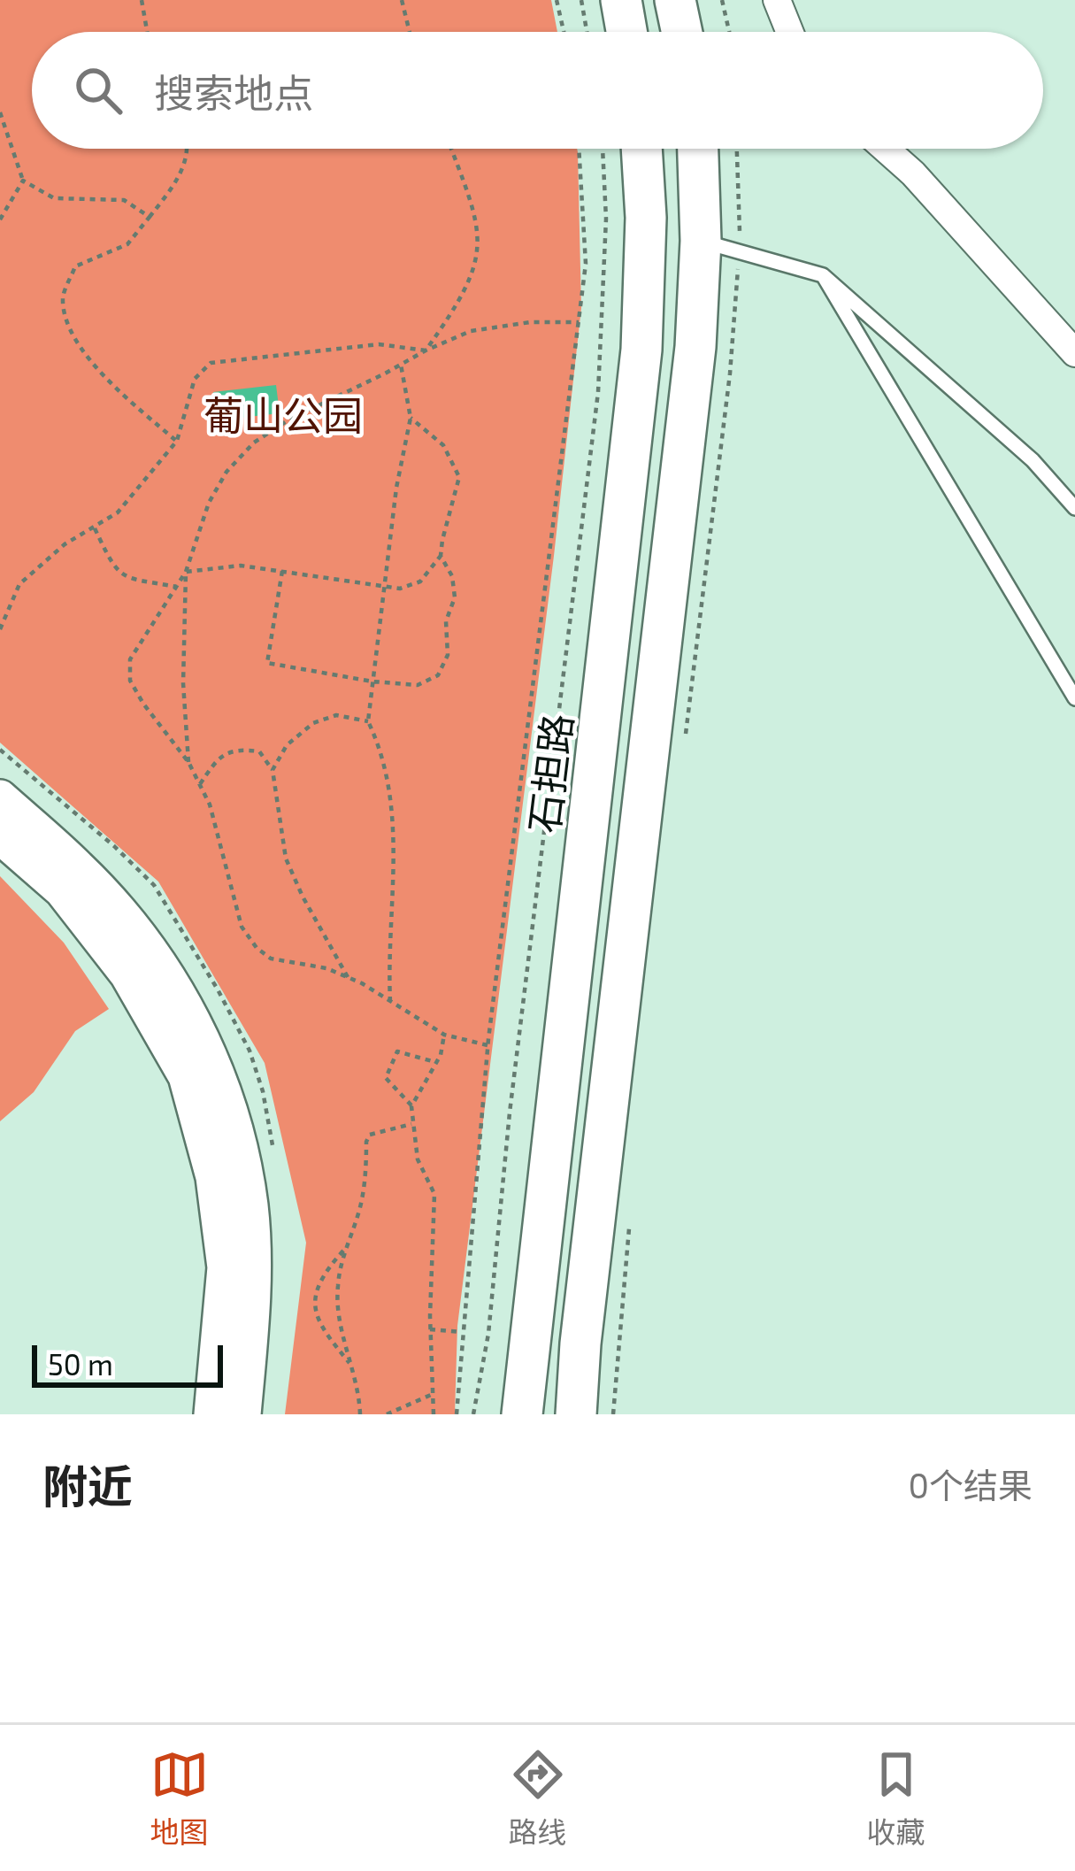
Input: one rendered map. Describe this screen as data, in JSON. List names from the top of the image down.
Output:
{
  "streets": {
    "main road": ["石担路"]
  },
  "parks": ["葡山公园"],
  "scale_bar": "50 m",
  "page": {
    "search": "搜索地点",
    "scale": "50 m",
    "heading": ["附近", "0个结果"],
    "nav": ["地图", "路线", "收藏"]
  }
}
